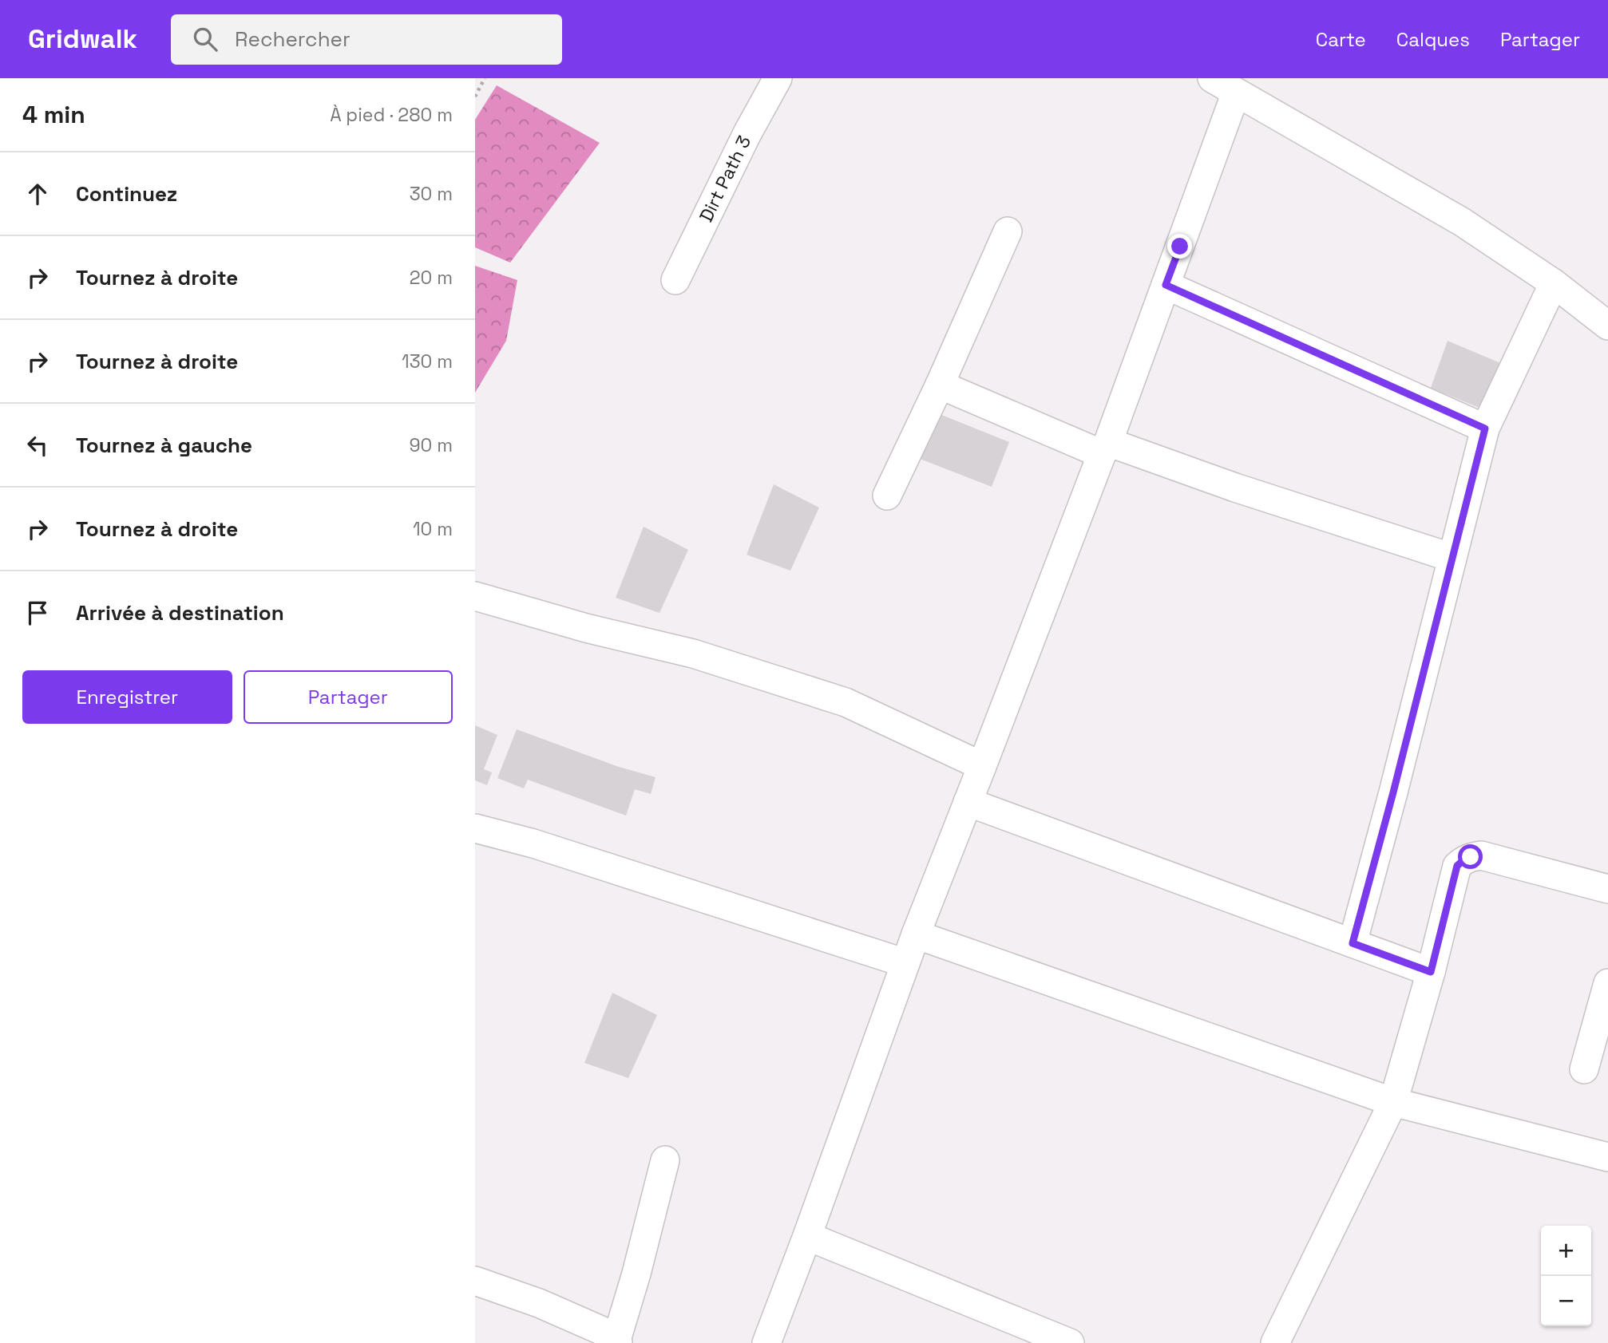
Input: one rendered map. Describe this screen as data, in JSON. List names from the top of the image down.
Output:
{
  "streets": {
    "street": ["Dirt Path 3"]
  },
  "page": {
    "header": "Gridwalk",
    "search": "Rechercher",
    "nav": ["Carte", "Calques", "Partager"],
    "heading": ["4 min", "À pied · 280 m"],
    "list": [
      ["Continuez", "30 m"],
      ["Tournez à droite", "20 m"],
      ["Tournez à droite", "130 m"],
      ["Tournez à gauche", "90 m"],
      ["Tournez à droite", "10 m"],
      "Arrivée à destination"
    ],
    "buttons": ["Enregistrer", "Partager"],
    "map_buttons": ["+", "−"]
  }
}
